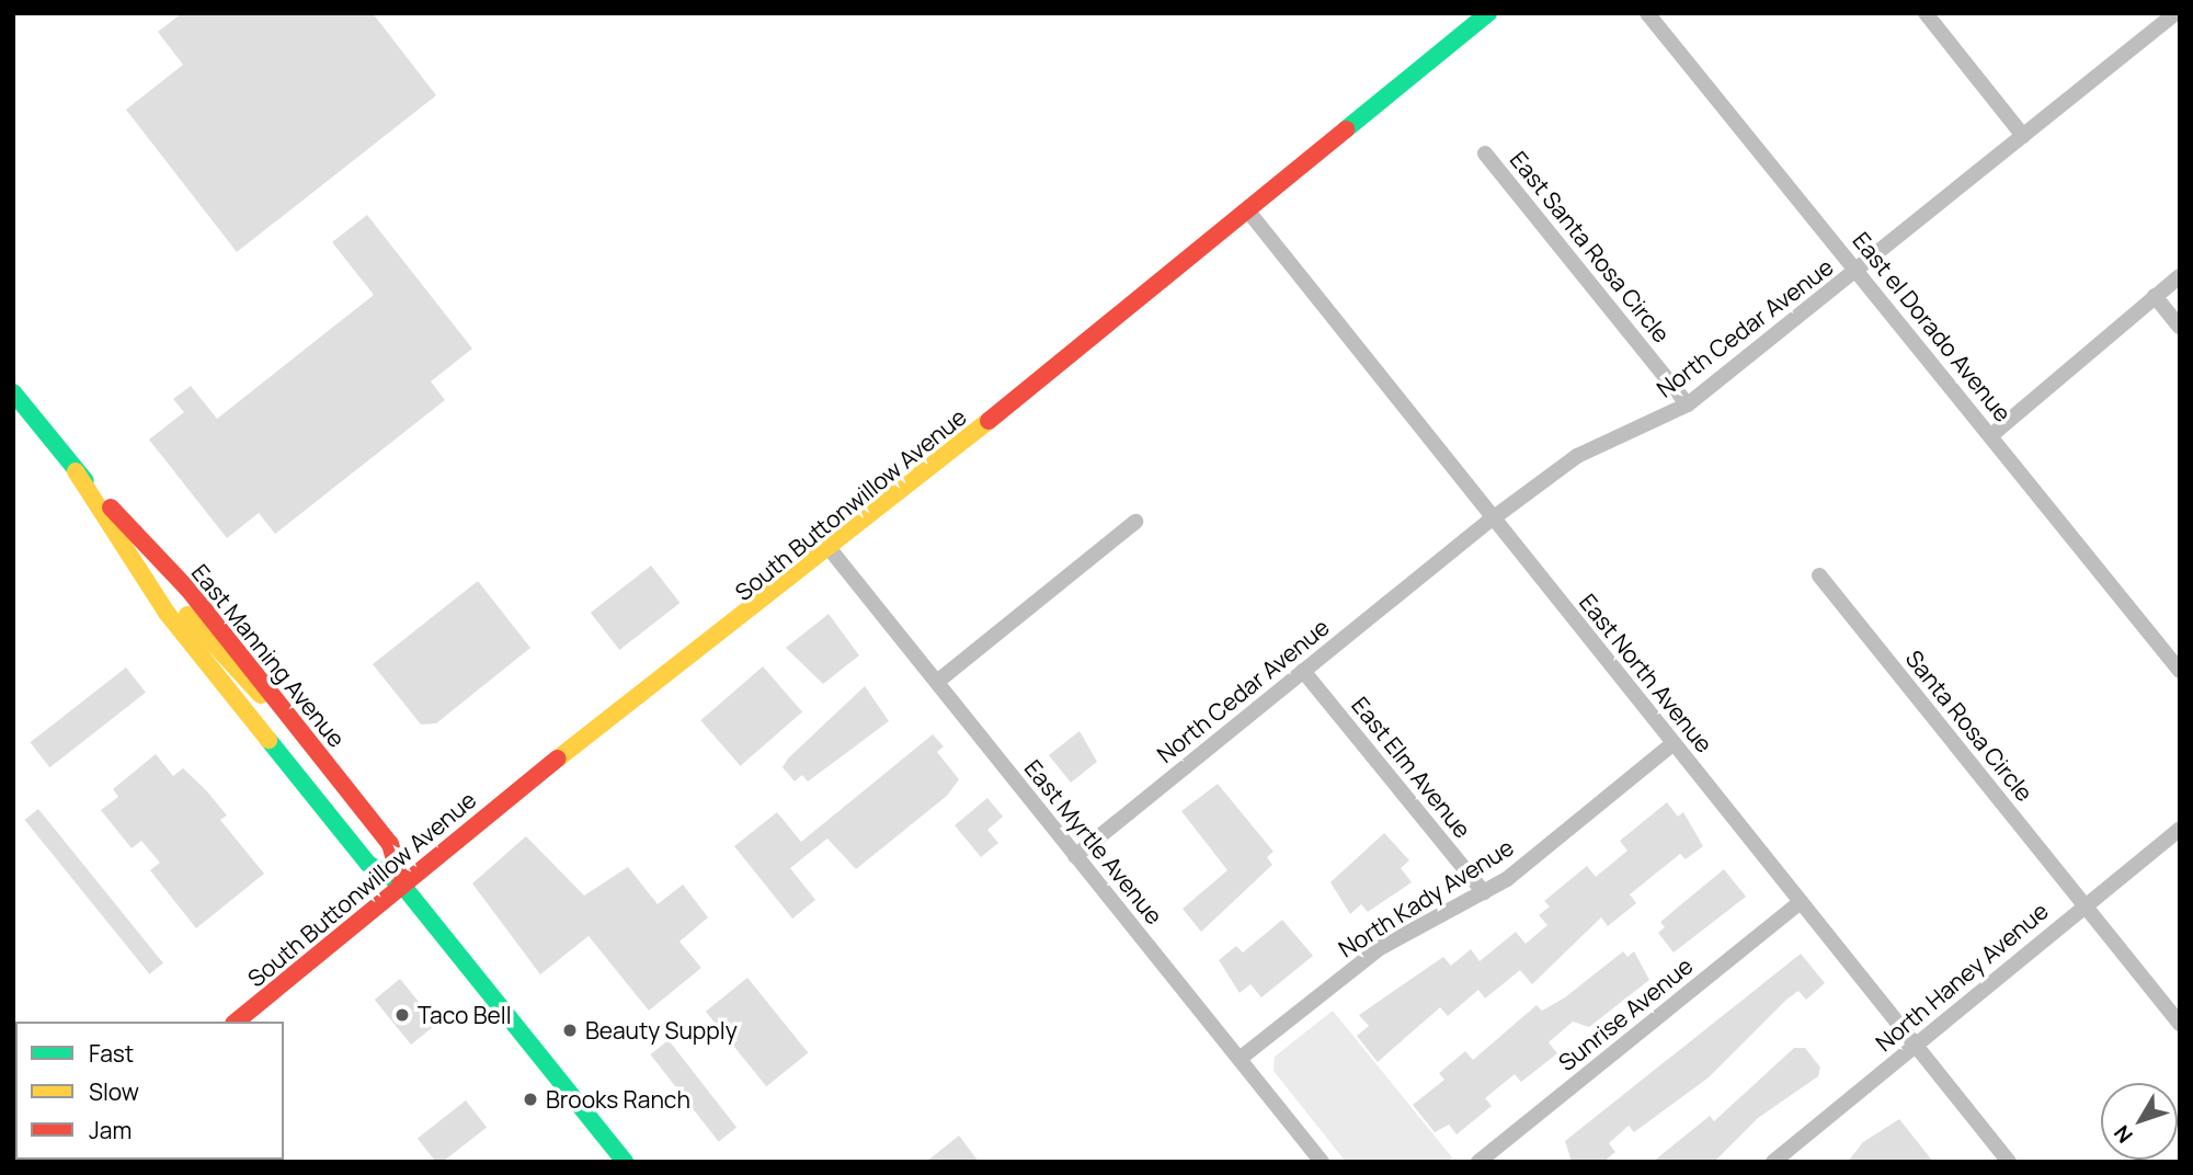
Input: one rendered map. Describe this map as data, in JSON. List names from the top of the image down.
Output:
{
  "streets": {
    "main road": ["South Buttonwillow Avenue", "East Manning Avenue"],
    "street": [
      "East Santa Rosa Circle",
      "East el Dorado Avenue",
      "North Cedar Avenue",
      "East North Avenue",
      "Santa Rosa Circle",
      "East Elm Avenue",
      "East Myrtle Avenue",
      "North Kady Avenue",
      "North Haney Avenue",
      "Sunrise Avenue"
    ]
  },
  "crossings": [
    ["East Santa Rosa Circle", "North Cedar Avenue"],
    ["East el Dorado Avenue", "North Cedar Avenue"],
    ["North Cedar Avenue", "East North Avenue"],
    ["North Cedar Avenue", "East Elm Avenue"],
    ["North Cedar Avenue", "East Myrtle Avenue"],
    ["South Buttonwillow Avenue", "East Manning Avenue"],
    ["South Buttonwillow Avenue", "East North Avenue"],
    ["South Buttonwillow Avenue", "East Myrtle Avenue"],
    ["East North Avenue", "North Kady Avenue"],
    ["East North Avenue", "North Haney Avenue"],
    ["East North Avenue", "Sunrise Avenue"],
    ["Santa Rosa Circle", "North Haney Avenue"],
    ["East Elm Avenue", "North Kady Avenue"],
    ["East Myrtle Avenue", "North Kady Avenue"]
  ],
  "places": ["Taco Bell", "Beauty Supply", "Brooks Ranch"],
  "legend": ["Fast", "Slow", "Jam"],
  "north": "bottom left"
}
